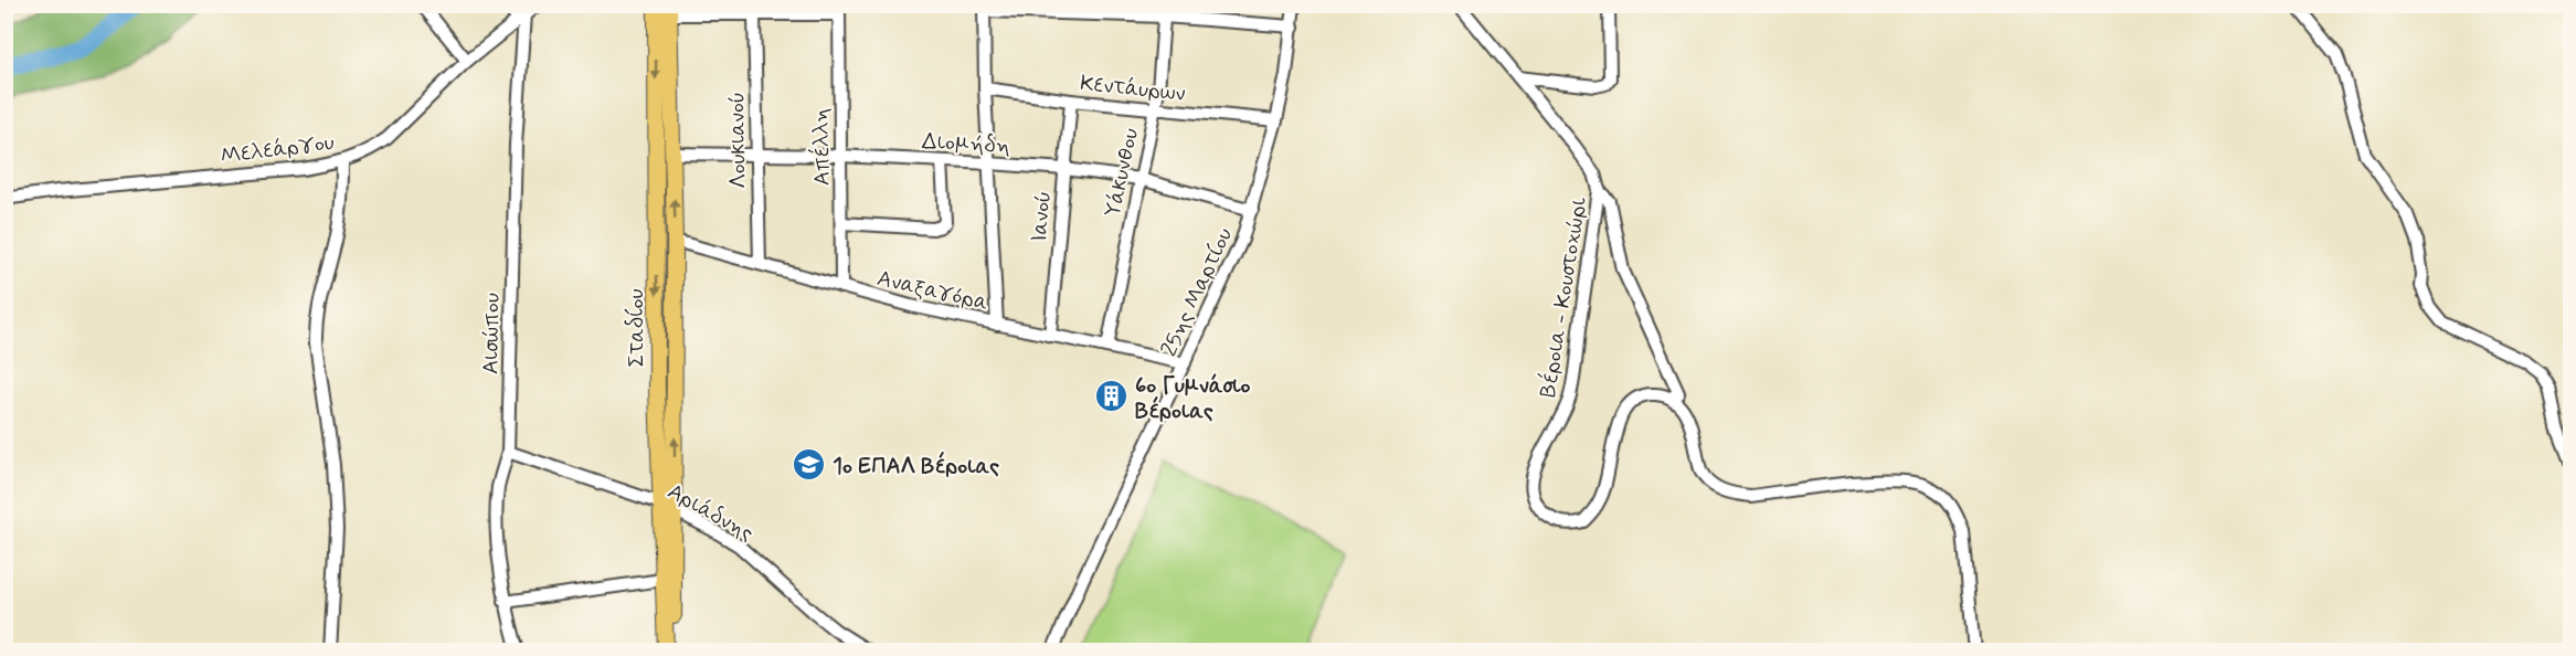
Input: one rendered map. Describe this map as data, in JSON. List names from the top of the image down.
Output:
{
  "streets": {
    "main road": ["Σταδίου"],
    "street": [
      "Κεντάυρων",
      "Λουκιανού",
      "Διομήδη",
      "Απέλλη",
      "Μελεάργου",
      "Υάκυνθου",
      "Ιανού",
      "Αναξαγόρα",
      "25ης Μαρτίου",
      "Βέροια - Κουστοχώρι",
      "Αισώπου",
      "Αριάδνης"
    ]
  },
  "crossings": [
    ["Κεντάυρων", "Υάκυνθου"],
    ["Κεντάυρων", "Ιανού"],
    ["Κεντάυρων", "25ης Μαρτίου"],
    ["Λουκιανού", "Διομήδη"],
    ["Λουκιανού", "Αναξαγόρα"],
    ["Διομήδη", "Απέλλη"],
    ["Διομήδη", "Υάκυνθου"],
    ["Διομήδη", "Ιανού"],
    ["Διομήδη", "25ης Μαρτίου"],
    ["Διομήδη", "Σταδίου"],
    ["Απέλλη", "Αναξαγόρα"],
    ["Μελεάργου", "Αισώπου"],
    ["Υάκυνθου", "Αναξαγόρα"],
    ["Ιανού", "Αναξαγόρα"],
    ["Αναξαγόρα", "25ης Μαρτίου"],
    ["Αναξαγόρα", "Σταδίου"],
    ["Σταδίου", "Αριάδνης"],
    ["Αισώπου", "Αριάδνης"]
  ],
  "places": {
    "building": ["6ο Γυμνάσιο Βέροιας"],
    "school or university": ["1ο ΕΠΑΛ Βέροιας"]
  }
}
